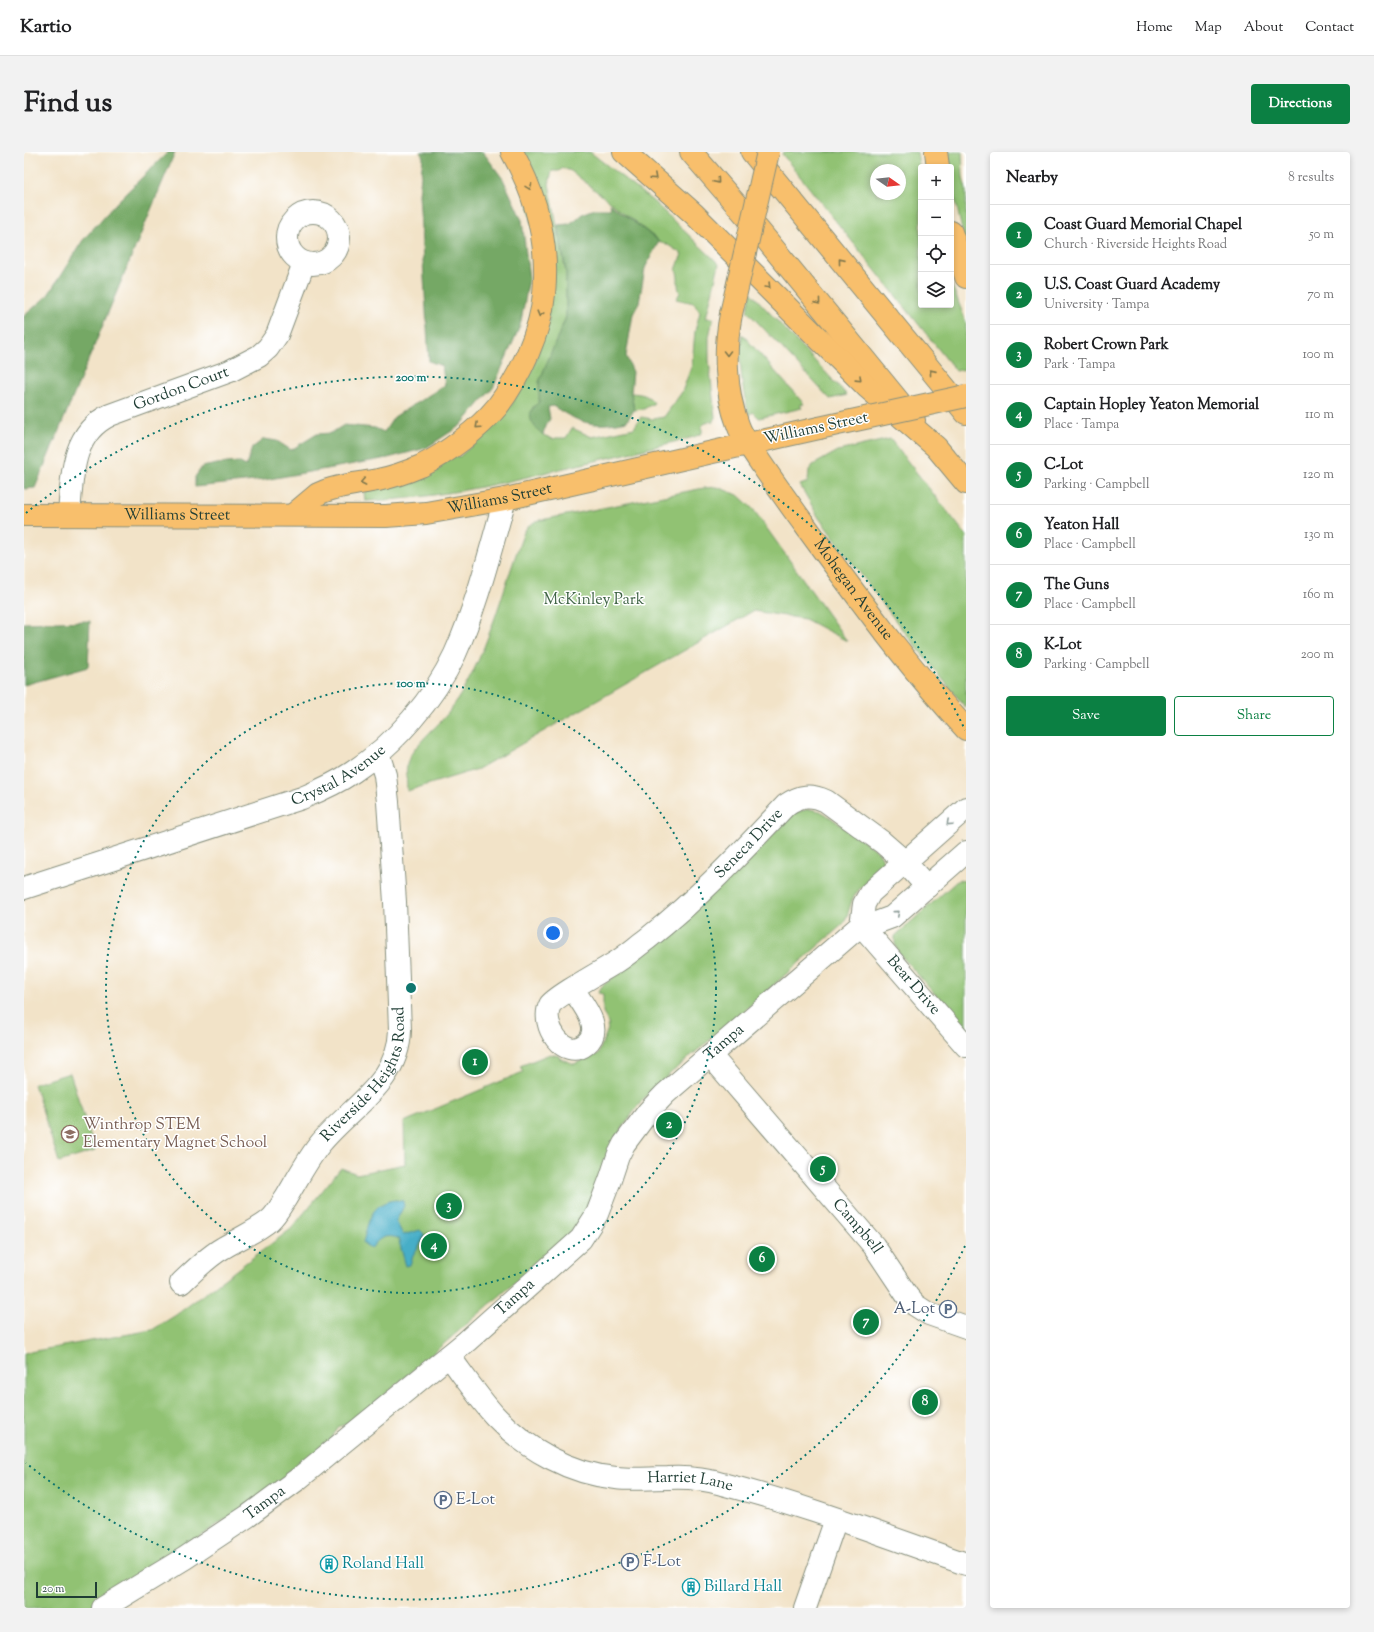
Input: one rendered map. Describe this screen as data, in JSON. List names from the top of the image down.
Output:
{
  "streets": {
    "main road": ["Williams Street", "Mohegan Avenue"],
    "street": [
      "Gordon Court",
      "Crystal Avenue",
      "Seneca Drive",
      "Bear Drive",
      "Tampa",
      "Riverside Heights Road",
      "Campbell",
      "Harriet Lane"
    ]
  },
  "crossings": [
    ["Gordon Court", "Williams Street"],
    ["Williams Street", "Mohegan Avenue"],
    ["Williams Street", "Crystal Avenue"],
    ["Crystal Avenue", "Riverside Heights Road"],
    ["Seneca Drive", "Tampa"],
    ["Bear Drive", "Tampa"],
    ["Tampa", "Campbell"],
    ["Tampa", "Harriet Lane"]
  ],
  "one_way": ["Mohegan Avenue"],
  "parks": ["McKinley Park"],
  "places": {
    "school or university": ["Winthrop STEM Elementary Magnet School"],
    "parking": ["A-Lot", "E-Lot", "F-Lot"],
    "building": ["Roland Hall", "Billard Hall"]
  },
  "scale_bar": "20 m",
  "north": "right",
  "page": {
    "header": "Kartio",
    "nav": [
      "Home",
      "Map",
      "About",
      "Contact"
    ],
    "title": "Find us",
    "buttons": [
      "Directions",
      ["Save", "Share"]
    ],
    "heading": ["Nearby", "8 results"],
    "map_buttons": ["+", "−"],
    "list": [
      {
        "mark": "1",
        "name": "Coast Guard Memorial Chapel",
        "note": "Church · Riverside Heights Road",
        "value": "50 m"
      },
      {
        "mark": "2",
        "name": "U.S. Coast Guard Academy",
        "note": "University · Tampa",
        "value": "70 m"
      },
      {
        "mark": "3",
        "name": "Robert Crown Park",
        "note": "Park · Tampa",
        "value": "100 m"
      },
      {
        "mark": "4",
        "name": "Captain Hopley Yeaton Memorial",
        "note": "Place · Tampa",
        "value": "110 m"
      },
      {
        "mark": "5",
        "name": "C-Lot",
        "note": "Parking · Campbell",
        "value": "120 m"
      },
      {
        "mark": "6",
        "name": "Yeaton Hall",
        "note": "Place · Campbell",
        "value": "130 m"
      },
      {
        "mark": "7",
        "name": "The Guns",
        "note": "Place · Campbell",
        "value": "160 m"
      },
      {
        "mark": "8",
        "name": "K-Lot",
        "note": "Parking · Campbell",
        "value": "200 m"
      }
    ],
    "pins": [
      "1",
      "2",
      "5",
      "3",
      "4",
      "6",
      "7",
      "8"
    ],
    "scale": "20 m"
  },
  "rings": ["200 m", "100 m"]
}
